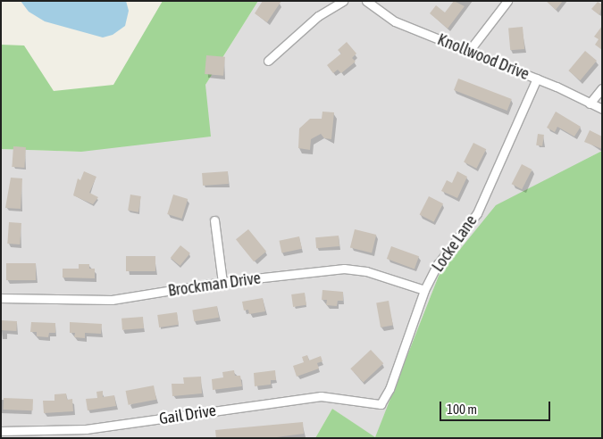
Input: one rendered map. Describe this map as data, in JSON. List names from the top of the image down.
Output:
{
  "streets": {
    "street": [
      "Knollwood Drive",
      "Locke Lane",
      "Brockman Drive",
      "Gail Drive"
    ]
  },
  "crossings": [
    ["Knollwood Drive", "Locke Lane"],
    ["Locke Lane", "Brockman Drive"],
    ["Locke Lane", "Gail Drive"]
  ],
  "scale_bar": "100 m"
}
